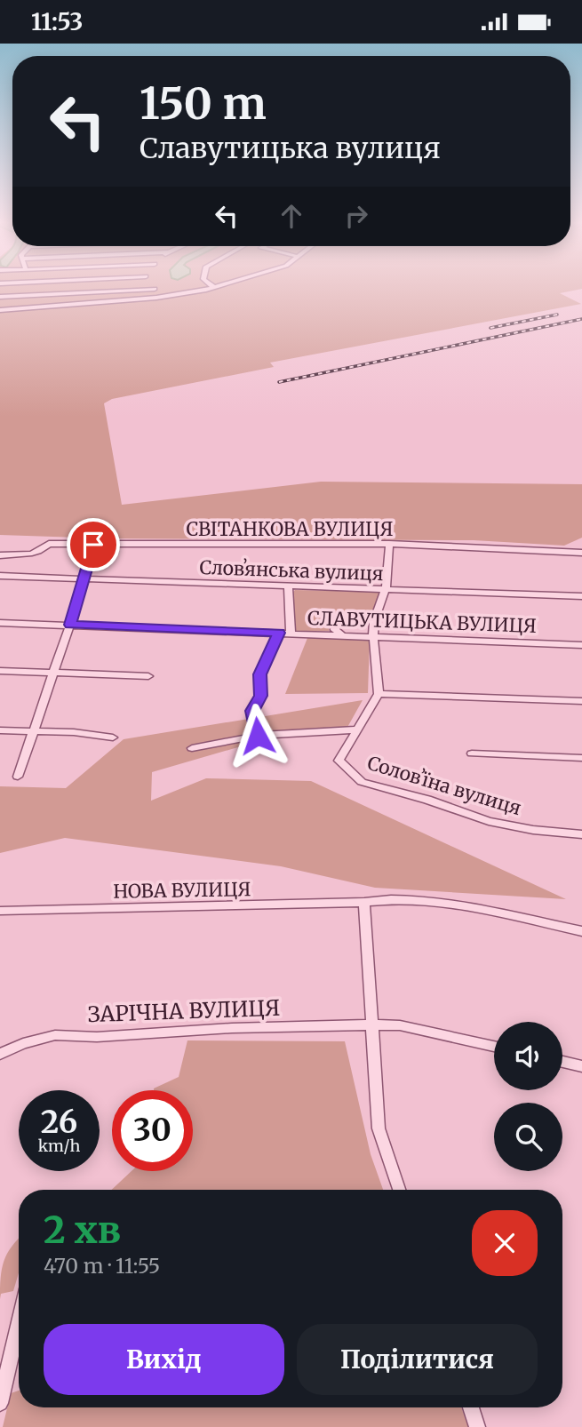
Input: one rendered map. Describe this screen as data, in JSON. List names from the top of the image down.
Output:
{
  "streets": {
    "street": [
      "СВІТАНКОВА ВУЛИЦЯ",
      "Словʼянська вулиця",
      "СЛАВУТИЦЬКА ВУЛИЦЯ",
      "Соловʼїна вулиця",
      "НОВА ВУЛИЦЯ",
      "ЗАРІЧНА ВУЛИЦЯ"
    ]
  },
  "page": {
    "status": "11:53",
    "turn": ["150 m", "Славутицька вулиця"],
    "speed": "26 km/h",
    "limit": "30",
    "heading": ["2 хв", "470 m · 11:55"],
    "buttons": ["Вихід", "Поділитися"]
  }
}
